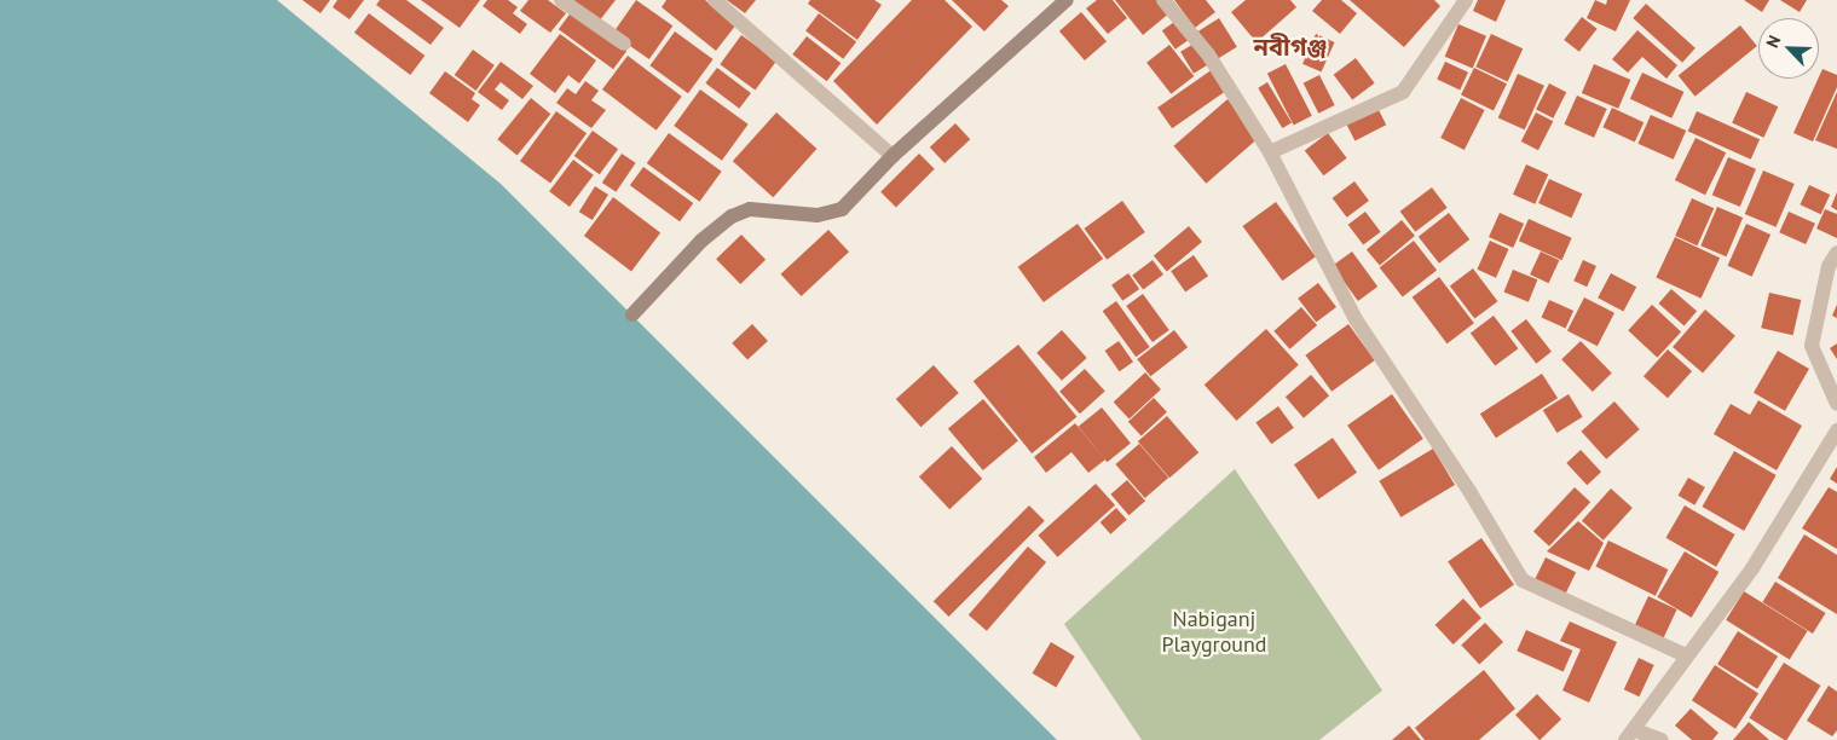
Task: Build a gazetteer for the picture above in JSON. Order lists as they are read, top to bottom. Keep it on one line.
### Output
{"districts":["নবীগঞ্জ"],"parks":["Nabiganj Playground"],"north":"top left"}
